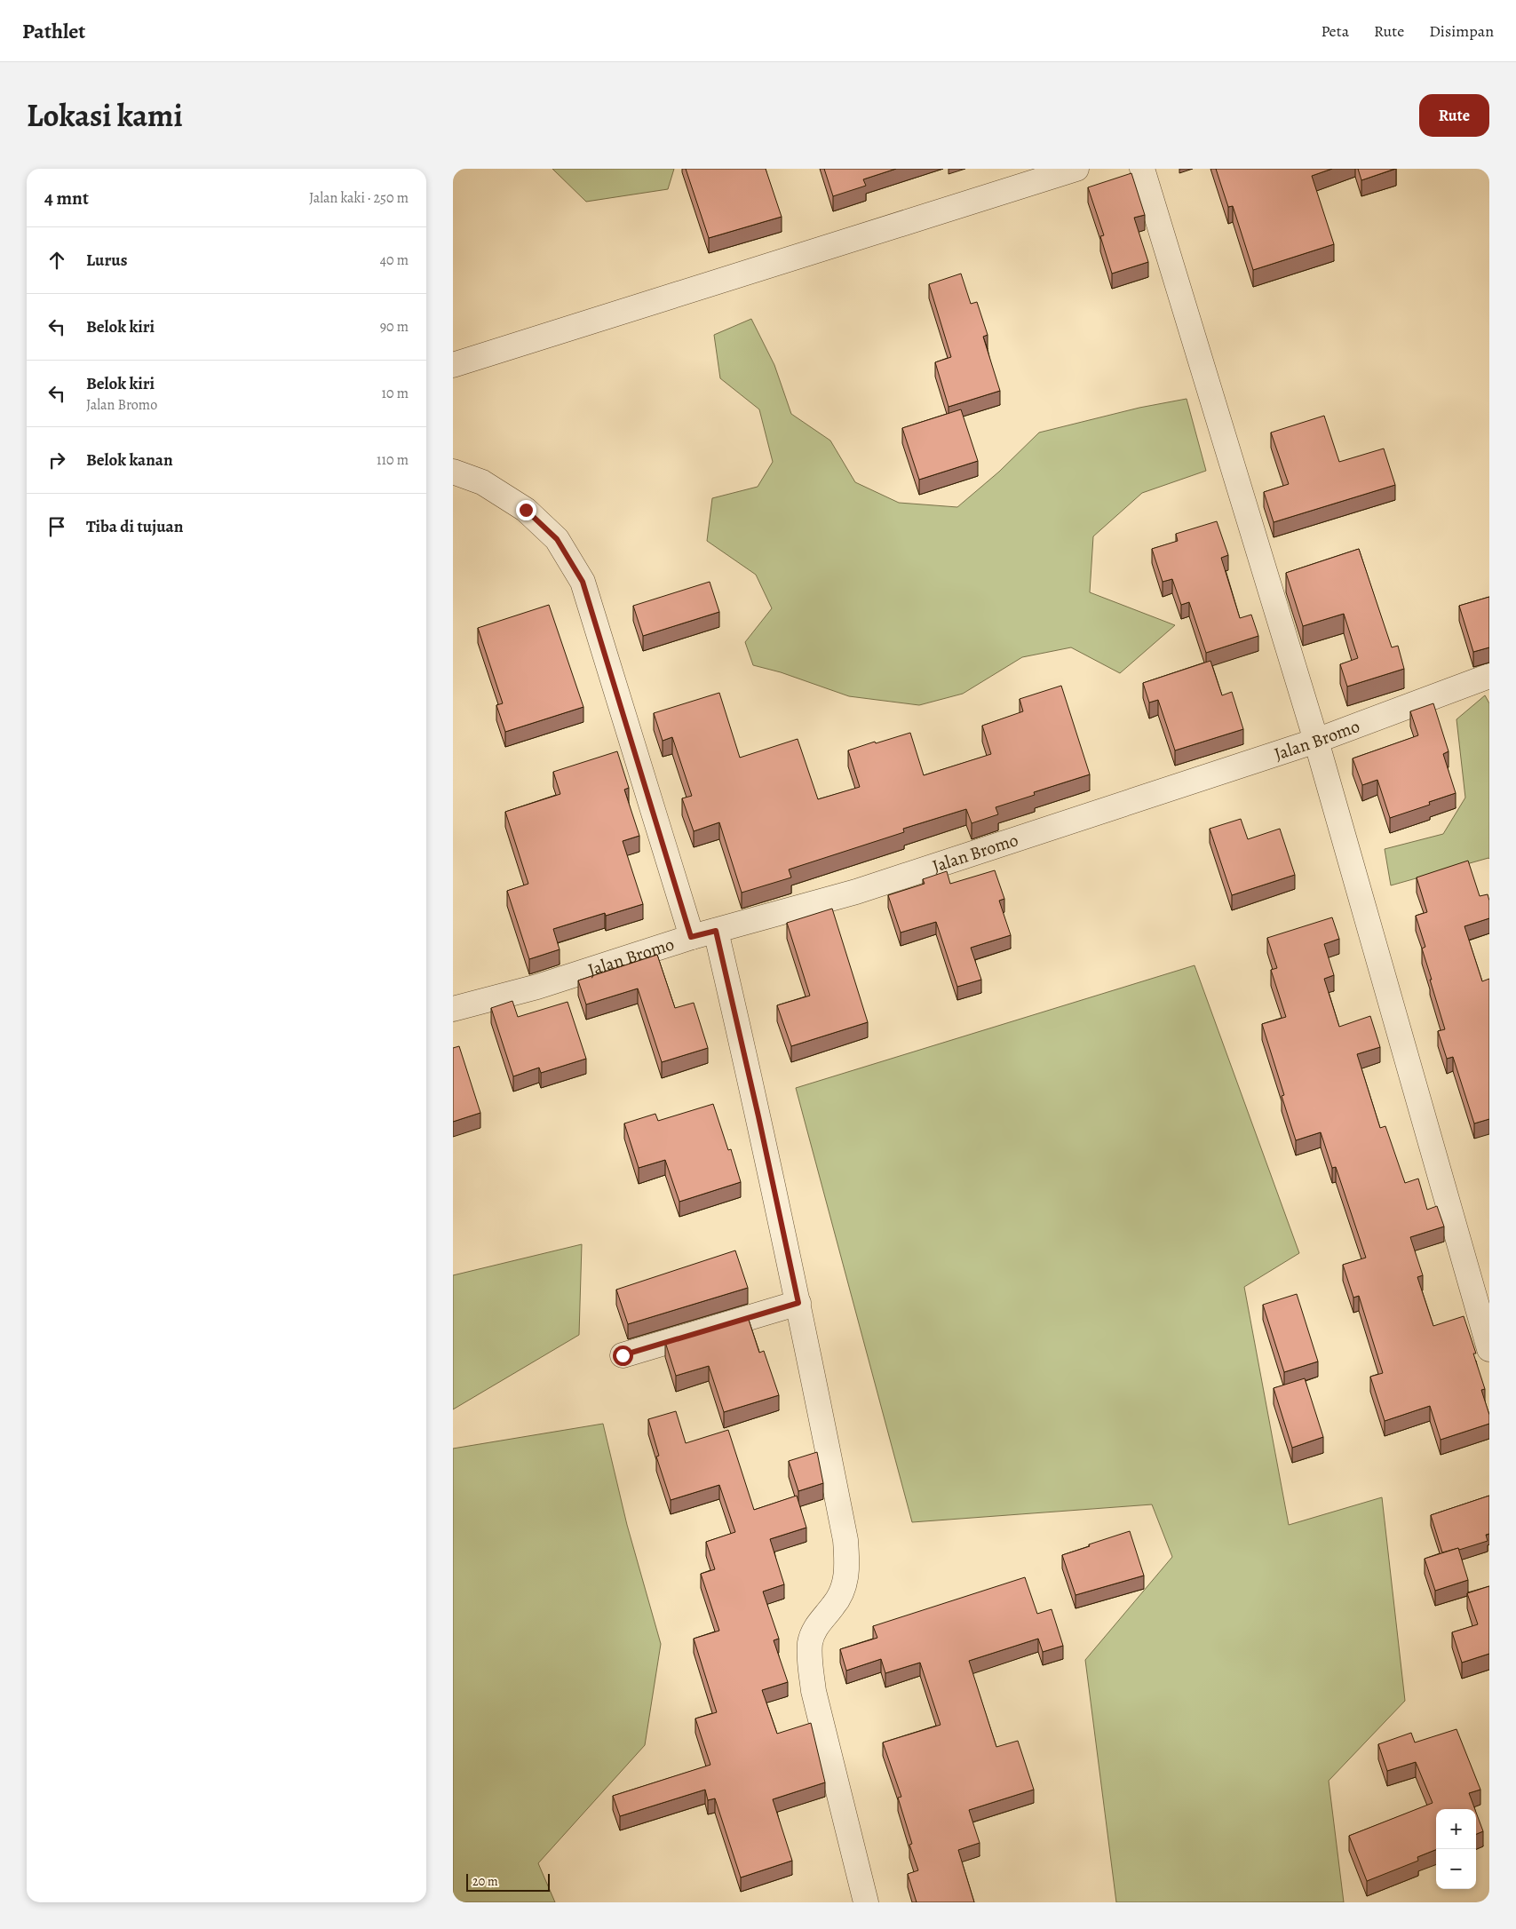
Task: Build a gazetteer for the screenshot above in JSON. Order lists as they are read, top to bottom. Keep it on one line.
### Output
{"streets":{"street":["Jalan Bromo"]},"scale_bar":"20 m","page":{"header":"Pathlet","nav":["Peta","Rute","Disimpan"],"title":"Lokasi kami","buttons":"Rute","heading":["4 mnt","Jalan kaki · 250 m"],"list":[["Lurus","40 m"],["Belok kiri","90 m"],["Belok kiri","Jalan Bromo","10 m"],["Belok kanan","110 m"],"Tiba di tujuan"],"map_buttons":["+","−"],"scale":"20 m"}}
